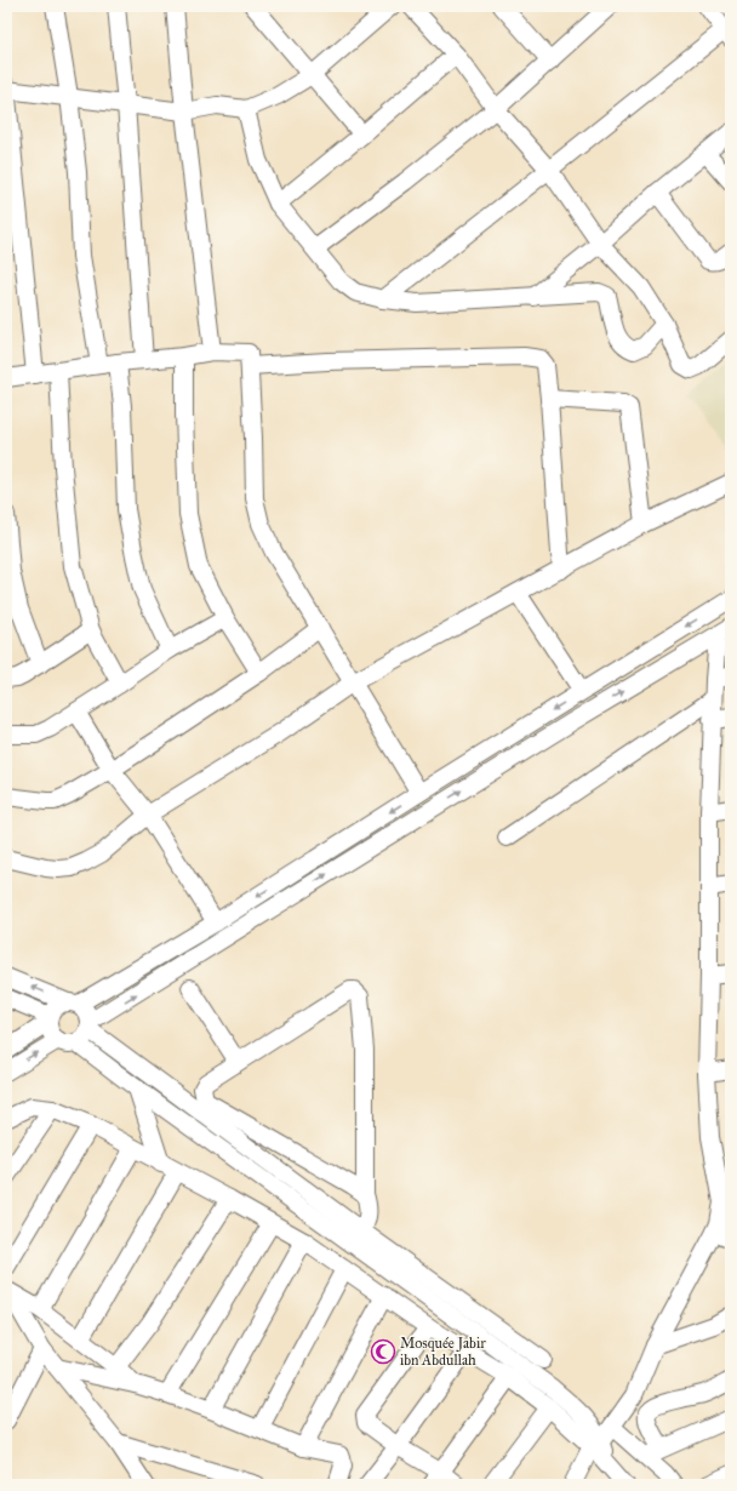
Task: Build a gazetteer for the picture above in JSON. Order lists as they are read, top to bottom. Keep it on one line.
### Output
{"places":{"mosque":["Mosquée Jabir ibn Abdullah"]}}
